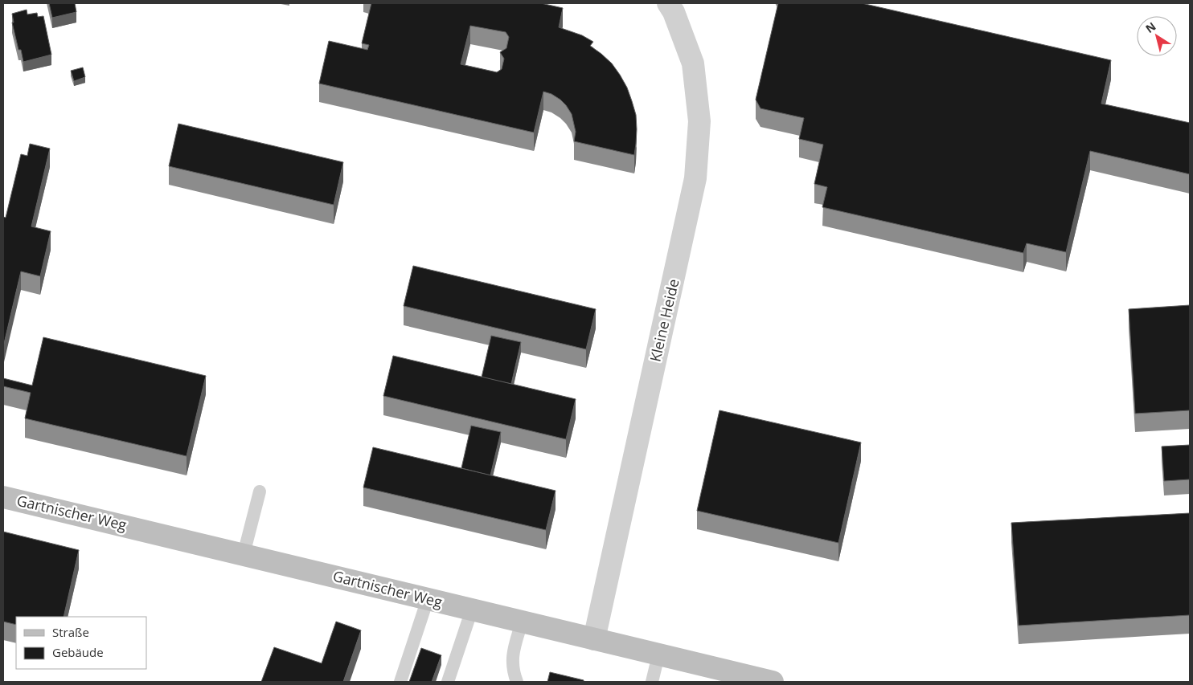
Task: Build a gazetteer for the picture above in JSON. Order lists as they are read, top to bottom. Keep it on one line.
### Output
{"streets":{"street":["Kleine Heide","Gartnischer Weg"]},"crossings":[["Kleine Heide","Gartnischer Weg"]],"legend":["Straße","Gebäude"],"north":"top left"}
